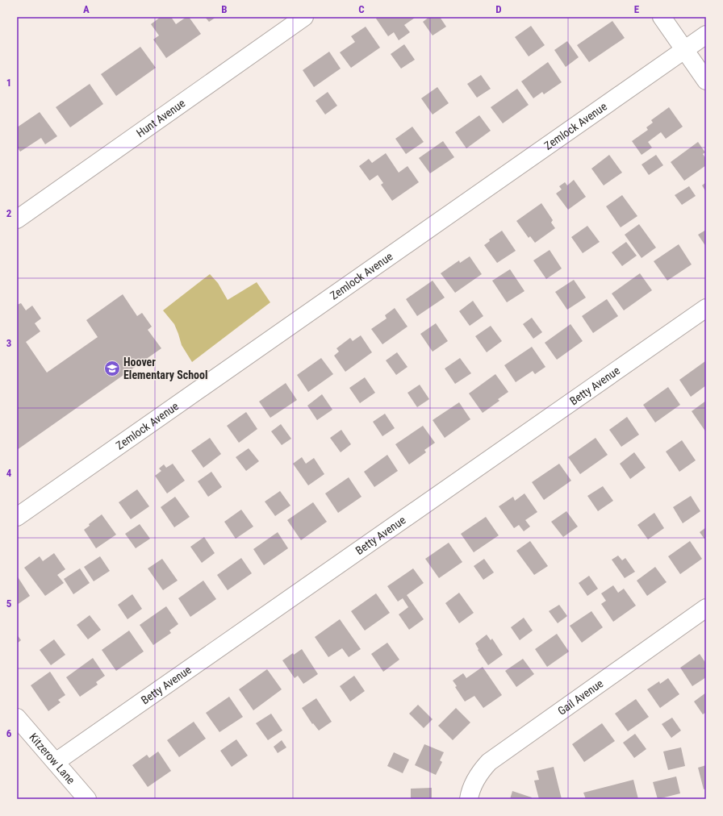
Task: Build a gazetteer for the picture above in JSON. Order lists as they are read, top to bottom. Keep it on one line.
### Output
{"streets":{"street":["Hunt Avenue","Zemlock Avenue","Betty Avenue","Gail Avenue","Kitzerow Lane"]},"crossings":[["Betty Avenue","Kitzerow Lane"]],"places":{"school or university":["Hoover Elementary School"]},"grid":{"columns":["A","B","C","D","E"],"rows":["1","2","3","4","5","6"]}}
